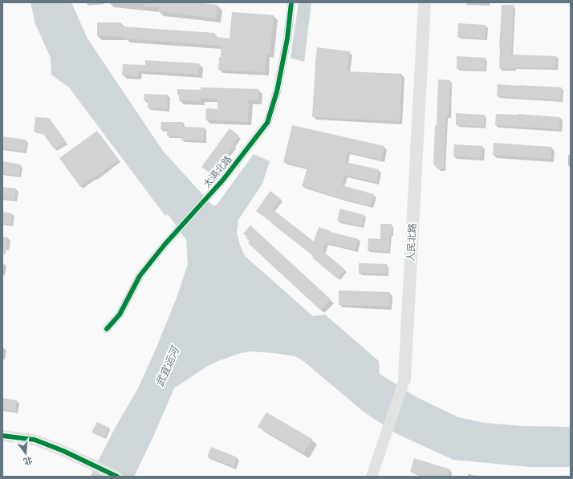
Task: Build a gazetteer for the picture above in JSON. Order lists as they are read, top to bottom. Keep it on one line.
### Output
{"streets":{"main road":["人民北路"],"street":["太滆北路"]},"water":["武宜运河"],"north":"bottom"}
